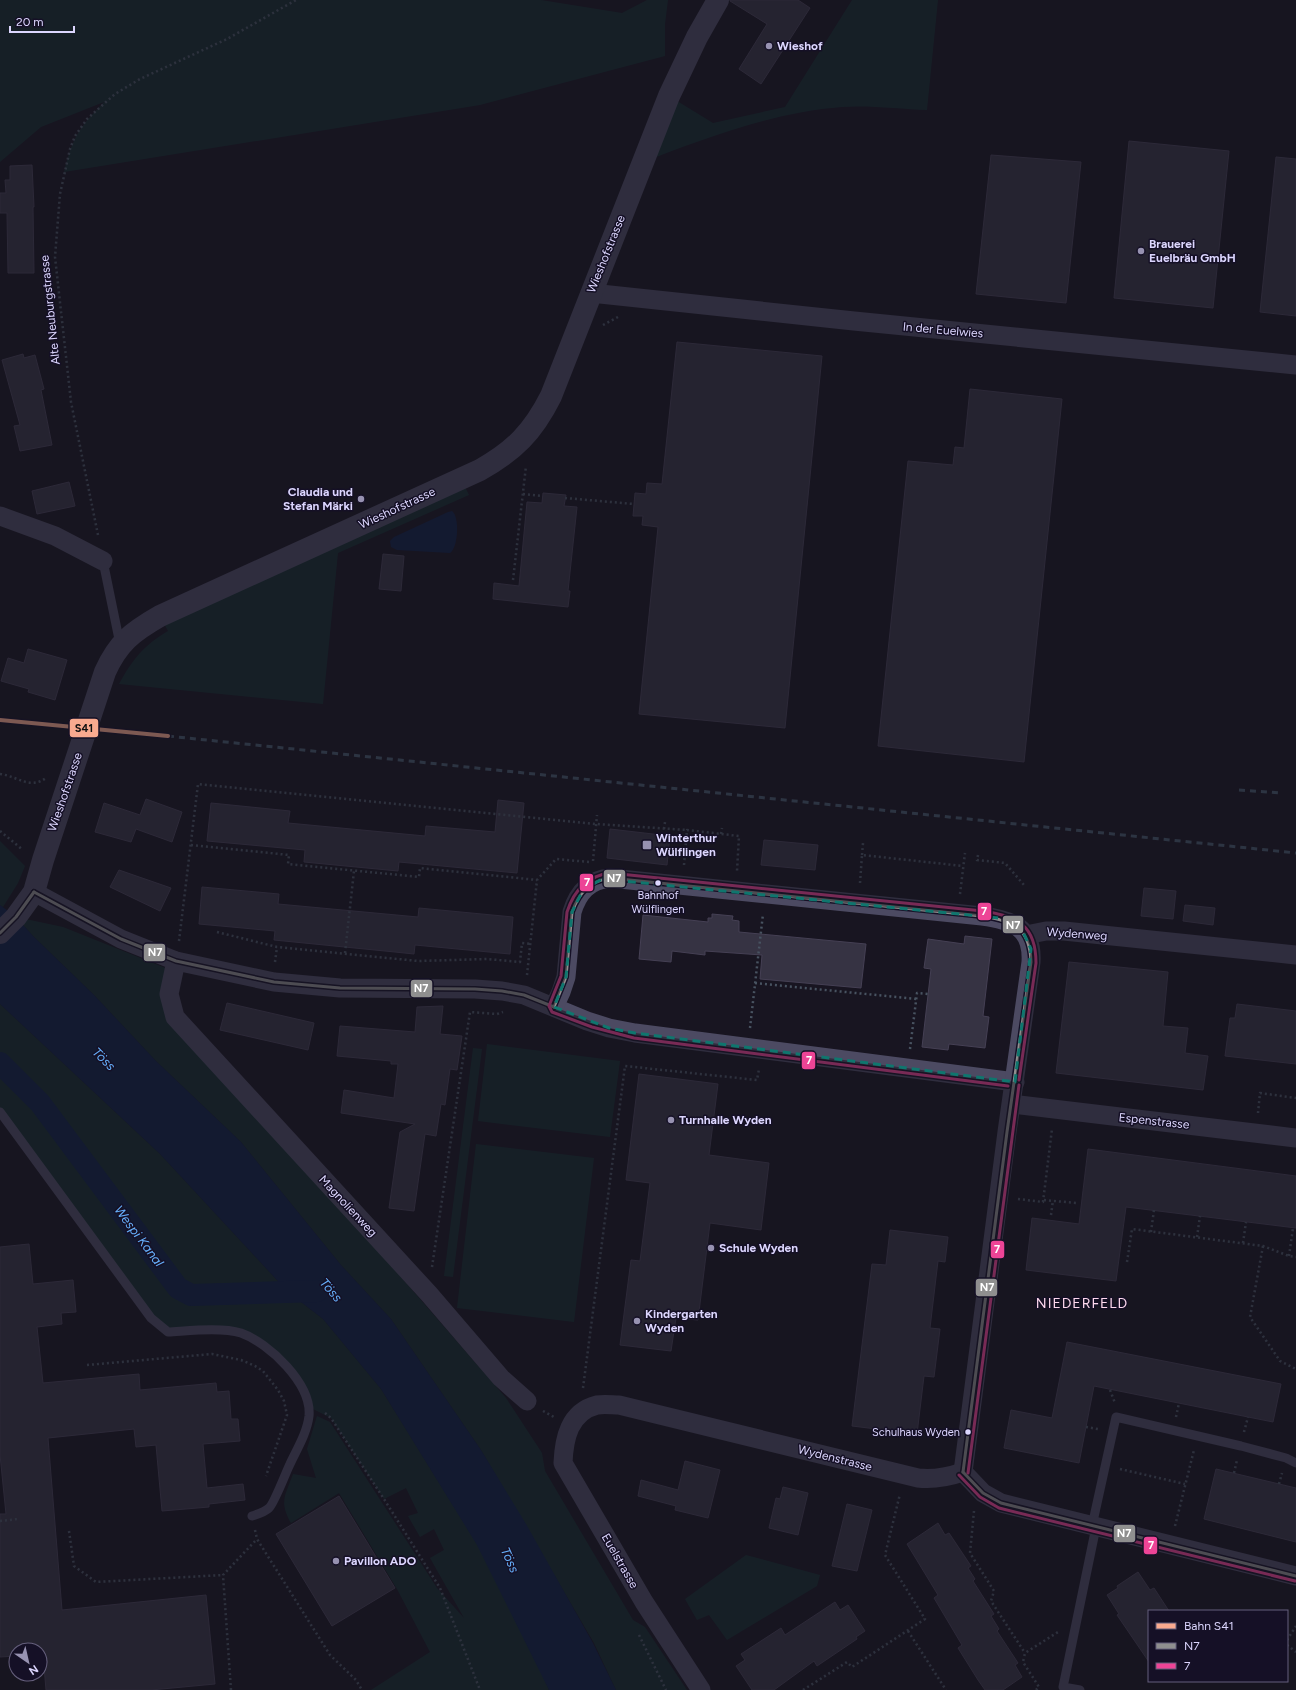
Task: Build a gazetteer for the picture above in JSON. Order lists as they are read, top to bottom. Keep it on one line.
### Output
{"streets":{"street":["Wieshofstrasse","In der Euelwies","Wydenweg","Espenstrasse","Magnolienweg","Wydenstrasse","Euelstrasse"],"path":["Alte Neuburgstrasse"]},"crossings":[["Wieshofstrasse","In der Euelwies"],["Wydenstrasse","Euelstrasse"]],"districts":["NIEDERFELD"],"water":["Töss","Wespi Kanal"],"places":{"other":["Wieshof","Brauerei Euelbräu GmbH","Claudia und Stefan Märki","Bahnhof Wülflingen","Turnhalle Wyden","Schule Wyden","Kindergarten Wyden","Schulhaus Wyden","Pavillon ADO"],"transit":["Winterthur Wülflingen"]},"lines":["rail line S41","transit line 7","transit line N7"],"legend":["Bahn S41","N7","7"],"scale_bar":"20 m","north":"bottom right"}
